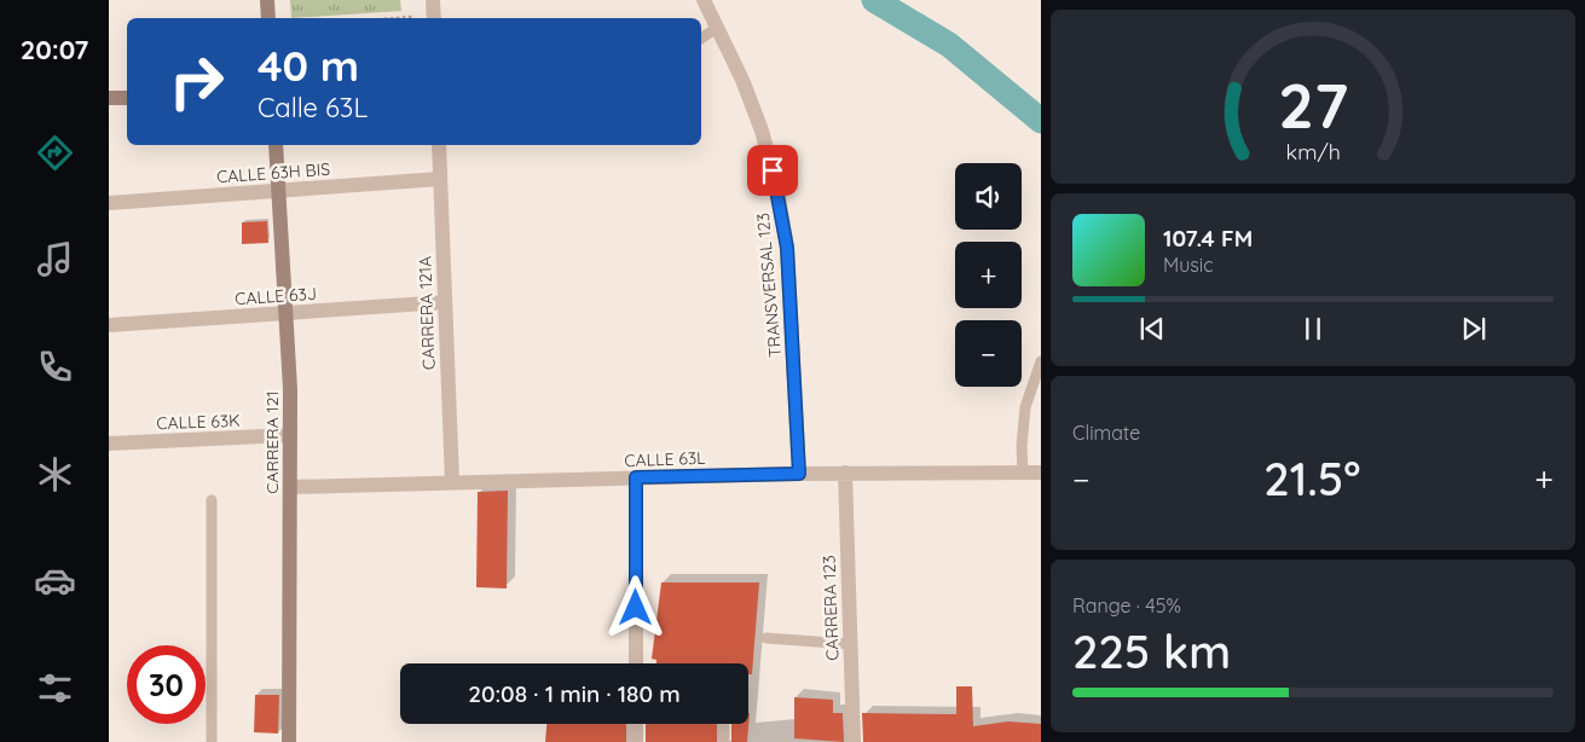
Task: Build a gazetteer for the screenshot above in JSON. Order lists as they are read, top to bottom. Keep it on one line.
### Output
{"streets":{"street":["CALLE 63H BIS","TRANSVERSAL 123","CALLE 63J","CARRERA 121A","CALLE 63K","CARRERA 121","CALLE 63L","CARRERA 123"]},"crossings":[["CALLE 63H BIS","CARRERA 121A"],["CALLE 63H BIS","CARRERA 121"],["TRANSVERSAL 123","CALLE 63L"],["CALLE 63J","CARRERA 121A"],["CALLE 63J","CARRERA 121"],["CARRERA 121A","CALLE 63L"],["CALLE 63K","CARRERA 121"],["CARRERA 121","CALLE 63L"],["CALLE 63L","CARRERA 123"]],"page":{"tabs":"20:07","turn":["40 m","Calle 63L"],"map_buttons":["+","−"],"song":["107.4 FM","Music"],"tile":["Climate",["Range · 45%","225 km"]],"heat":["−","21.5°","+"],"limit":"30","trip":"20:08 · 1 min · 180 m","gauge":["27","km/h"]}}
